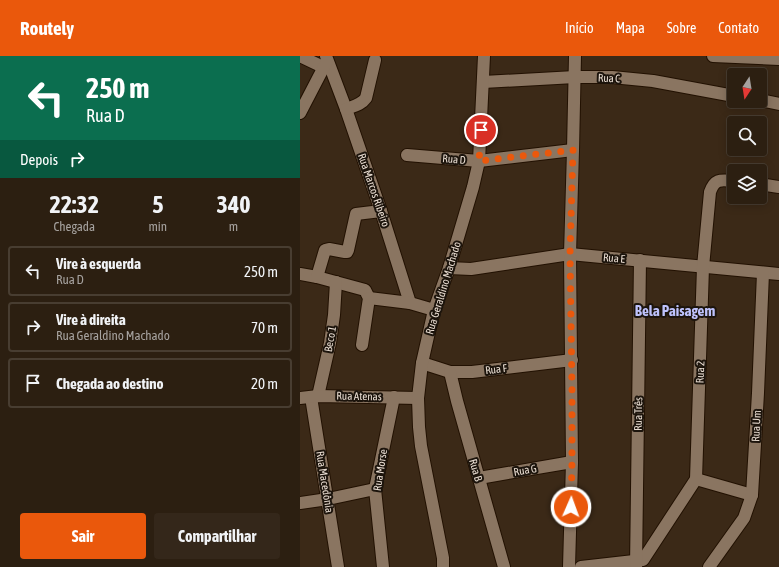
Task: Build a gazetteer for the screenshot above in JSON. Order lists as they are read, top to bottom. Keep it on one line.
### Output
{"streets":{"street":["Rua C","Rua D","Rua Marcos Ribeiro","Rua E","Rua Geraldino Machado","Beco 1","Rua F","Rua 2","Rua Atenas","Rua Três","Rua Um","Rua Morse","Rua B","Rua G","Rua Macedônia"]},"crossings":[["Rua C","Rua Geraldino Machado"],["Rua D","Rua Geraldino Machado"],["Rua E","Rua Geraldino Machado"],["Rua E","Rua 2"],["Rua E","Rua Três"],["Rua E","Rua Um"],["Rua Geraldino Machado","Rua F"],["Rua Geraldino Machado","Rua Atenas"],["Beco 1","Rua Atenas"],["Beco 1","Rua Macedônia"],["Rua F","Rua B"],["Rua Atenas","Rua Morse"],["Rua Atenas","Rua Macedônia"],["Rua B","Rua G"]],"districts":["Bela Paisagem"],"north":"bottom","page":{"header":"Routely","nav":["Início","Mapa","Sobre","Contato"],"turn":["250 m","Rua D"],"then":"Depois","eta":["22:32","Chegada","5","min","340","m"],"list":[{"name":"Vire à esquerda","note":"Rua D","value":"250 m"},{"name":"Vire à direita","note":"Rua Geraldino Machado","value":"70 m"},{"name":"Chegada ao destino","value":"20 m"}],"buttons":["Sair","Compartilhar"]}}
